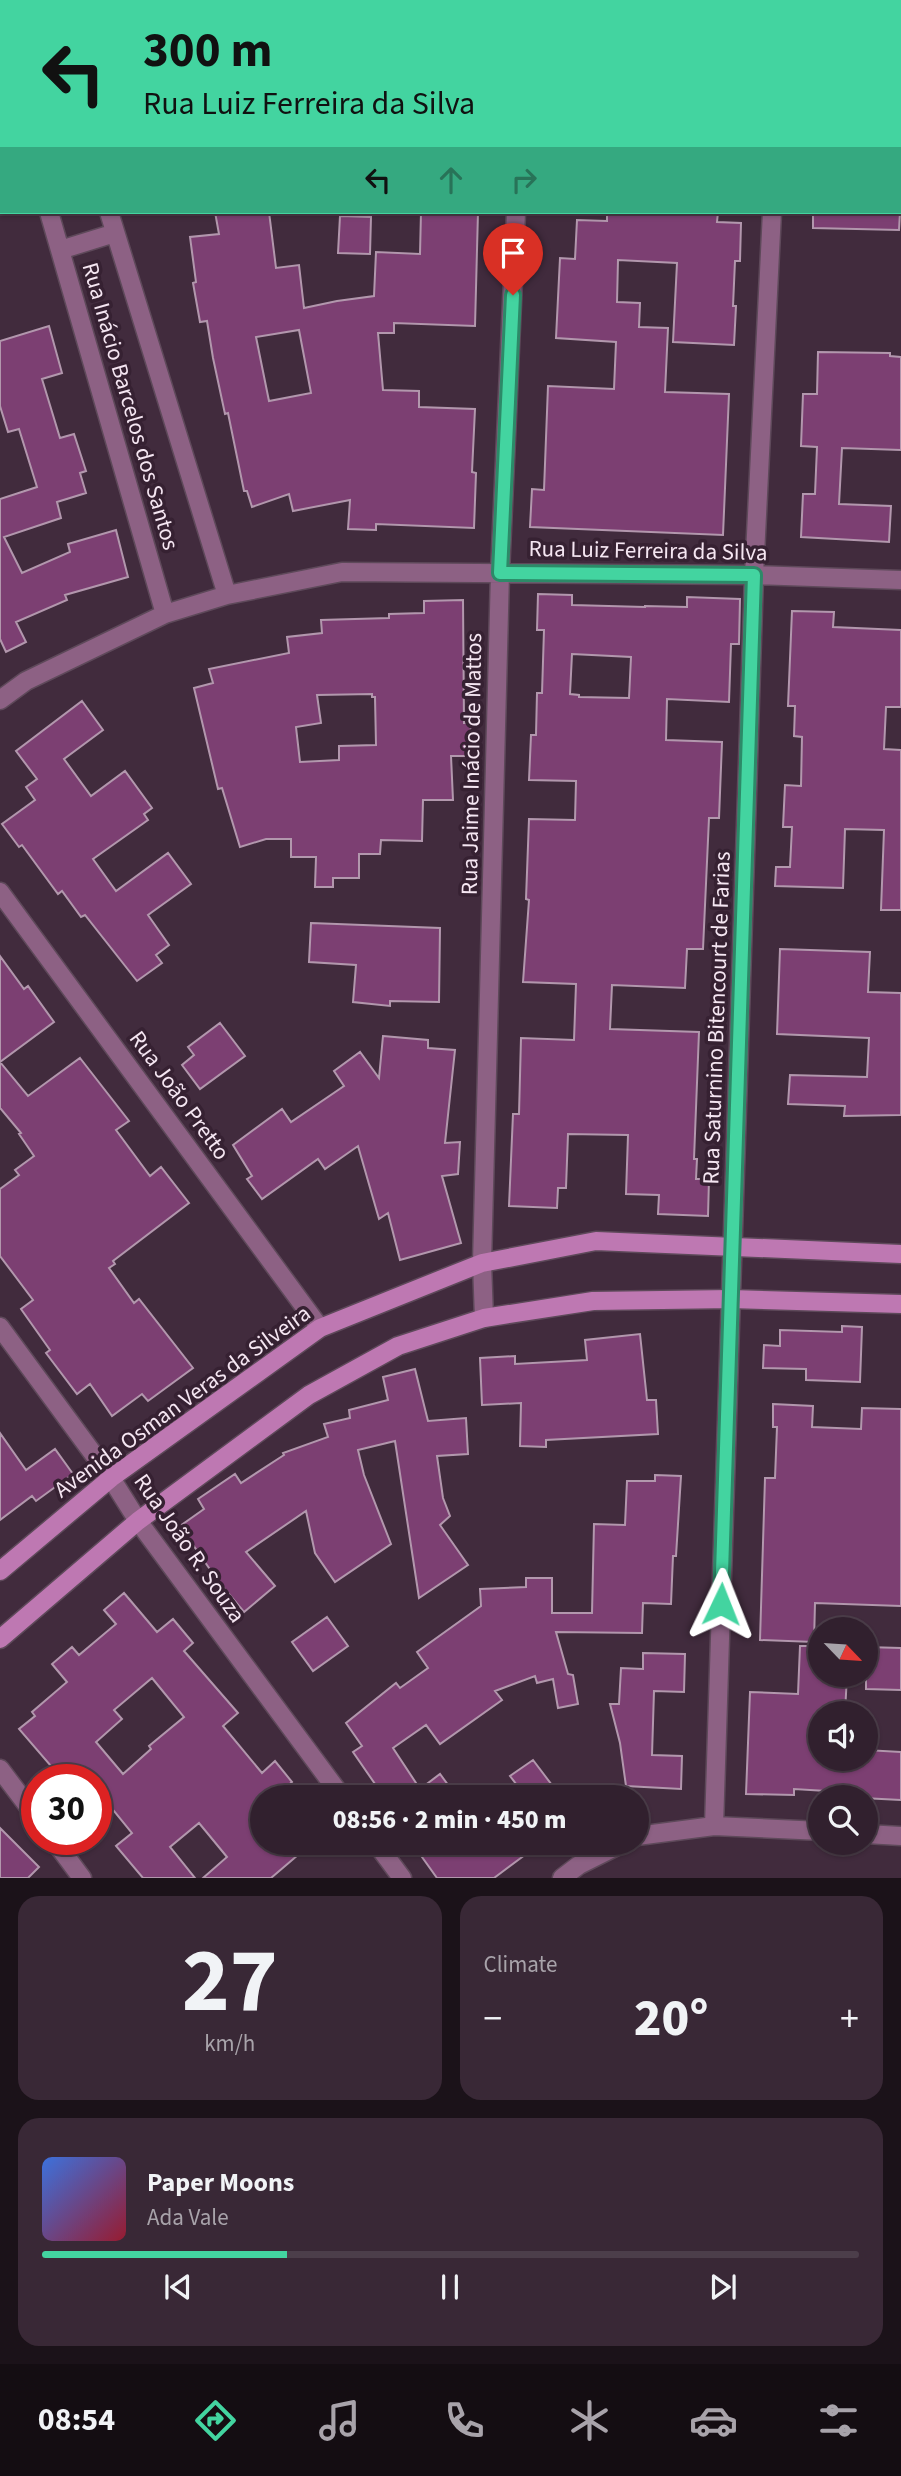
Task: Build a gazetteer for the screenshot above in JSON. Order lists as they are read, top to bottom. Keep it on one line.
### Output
{"streets":{"main road":["Avenida Osman Veras da Silveira"],"street":["Rua Inácio Barcelos dos Santos","Rua Luiz Ferreira da Silva","Rua Jaime Inácio de Mattos","Rua Saturnino Bitencourt de Farias","Rua João Pretto","Rua João R. Souza"]},"crossings":[["Rua Inácio Barcelos dos Santos","Rua Luiz Ferreira da Silva"],["Rua Luiz Ferreira da Silva","Rua Jaime Inácio de Mattos"],["Rua Luiz Ferreira da Silva","Rua Saturnino Bitencourt de Farias"],["Rua Jaime Inácio de Mattos","Avenida Osman Veras da Silveira"],["Rua Saturnino Bitencourt de Farias","Avenida Osman Veras da Silveira"],["Rua João Pretto","Avenida Osman Veras da Silveira"],["Avenida Osman Veras da Silveira","Rua João R. Souza"]],"north":"bottom right","page":{"turn":["300 m","Rua Luiz Ferreira da Silva"],"limit":"30","trip":"08:56 · 2 min · 450 m","tile":[["27","km/h"],"Climate"],"heat":["−","20°","+"],"song":["Paper Moons","Ada Vale"],"tabs":"08:54"}}
